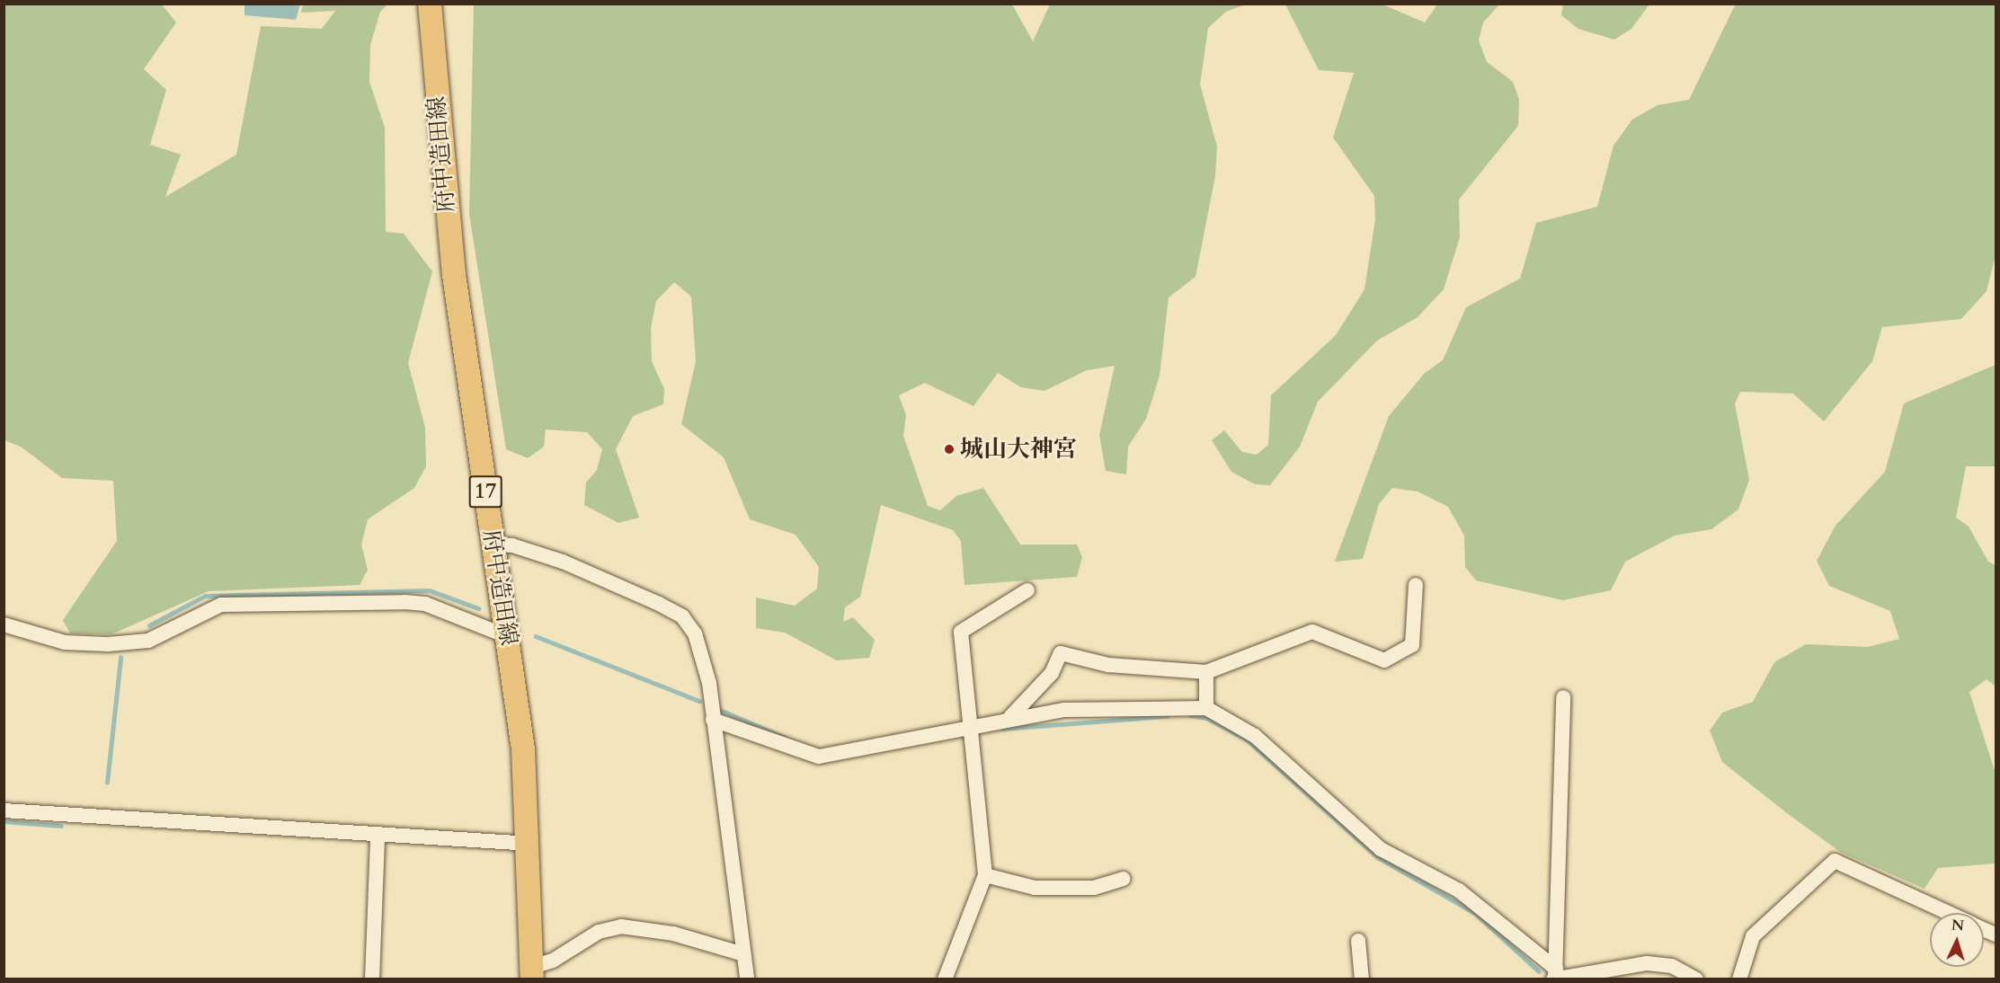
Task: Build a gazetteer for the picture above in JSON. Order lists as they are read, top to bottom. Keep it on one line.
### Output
{"streets":{"main road":["府中造田線","17"]},"places":["城山大神宮"],"north":"top"}
